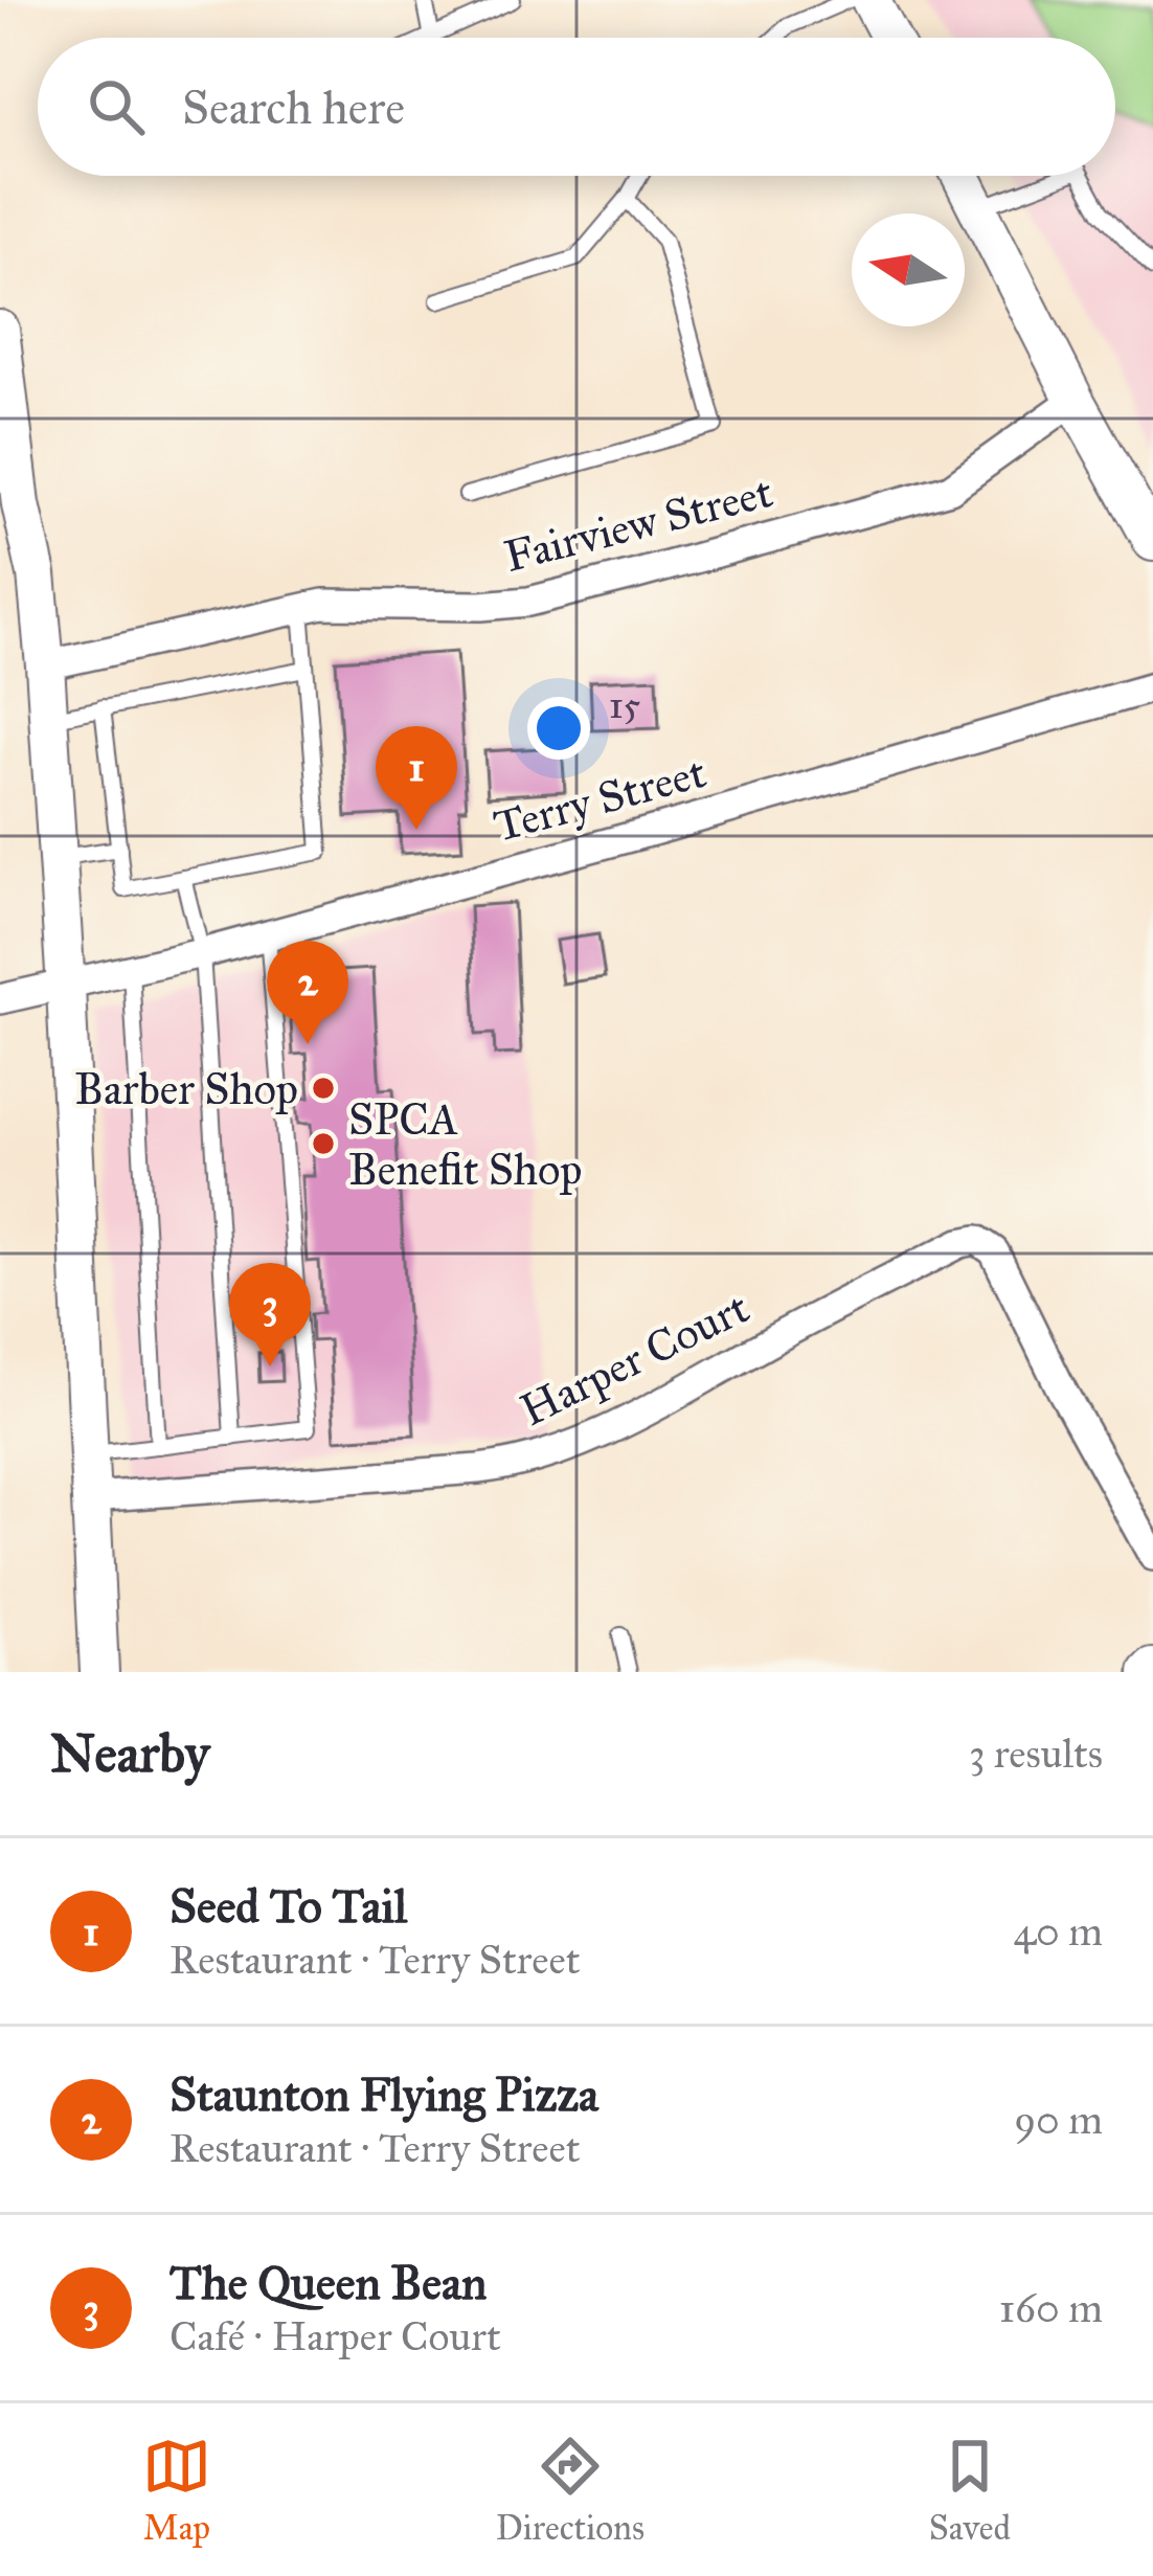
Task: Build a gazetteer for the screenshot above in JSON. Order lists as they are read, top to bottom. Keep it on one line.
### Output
{"streets":{"street":["Fairview Street","Terry Street","Harper Court"]},"places":["Barber Shop","SPCA Benefit Shop"],"house_numbers":["15"],"north":"left","page":{"search":"Search here","pins":["1","2","3"],"heading":["Nearby","3 results"],"list":[{"mark":"1","name":"Seed To Tail","note":"Restaurant · Terry Street","value":"40 m"},{"mark":"2","name":"Staunton Flying Pizza","note":"Restaurant · Terry Street","value":"90 m"},{"mark":"3","name":"The Queen Bean","note":"Café · Harper Court","value":"160 m"}],"nav":["Map","Directions","Saved"]}}
